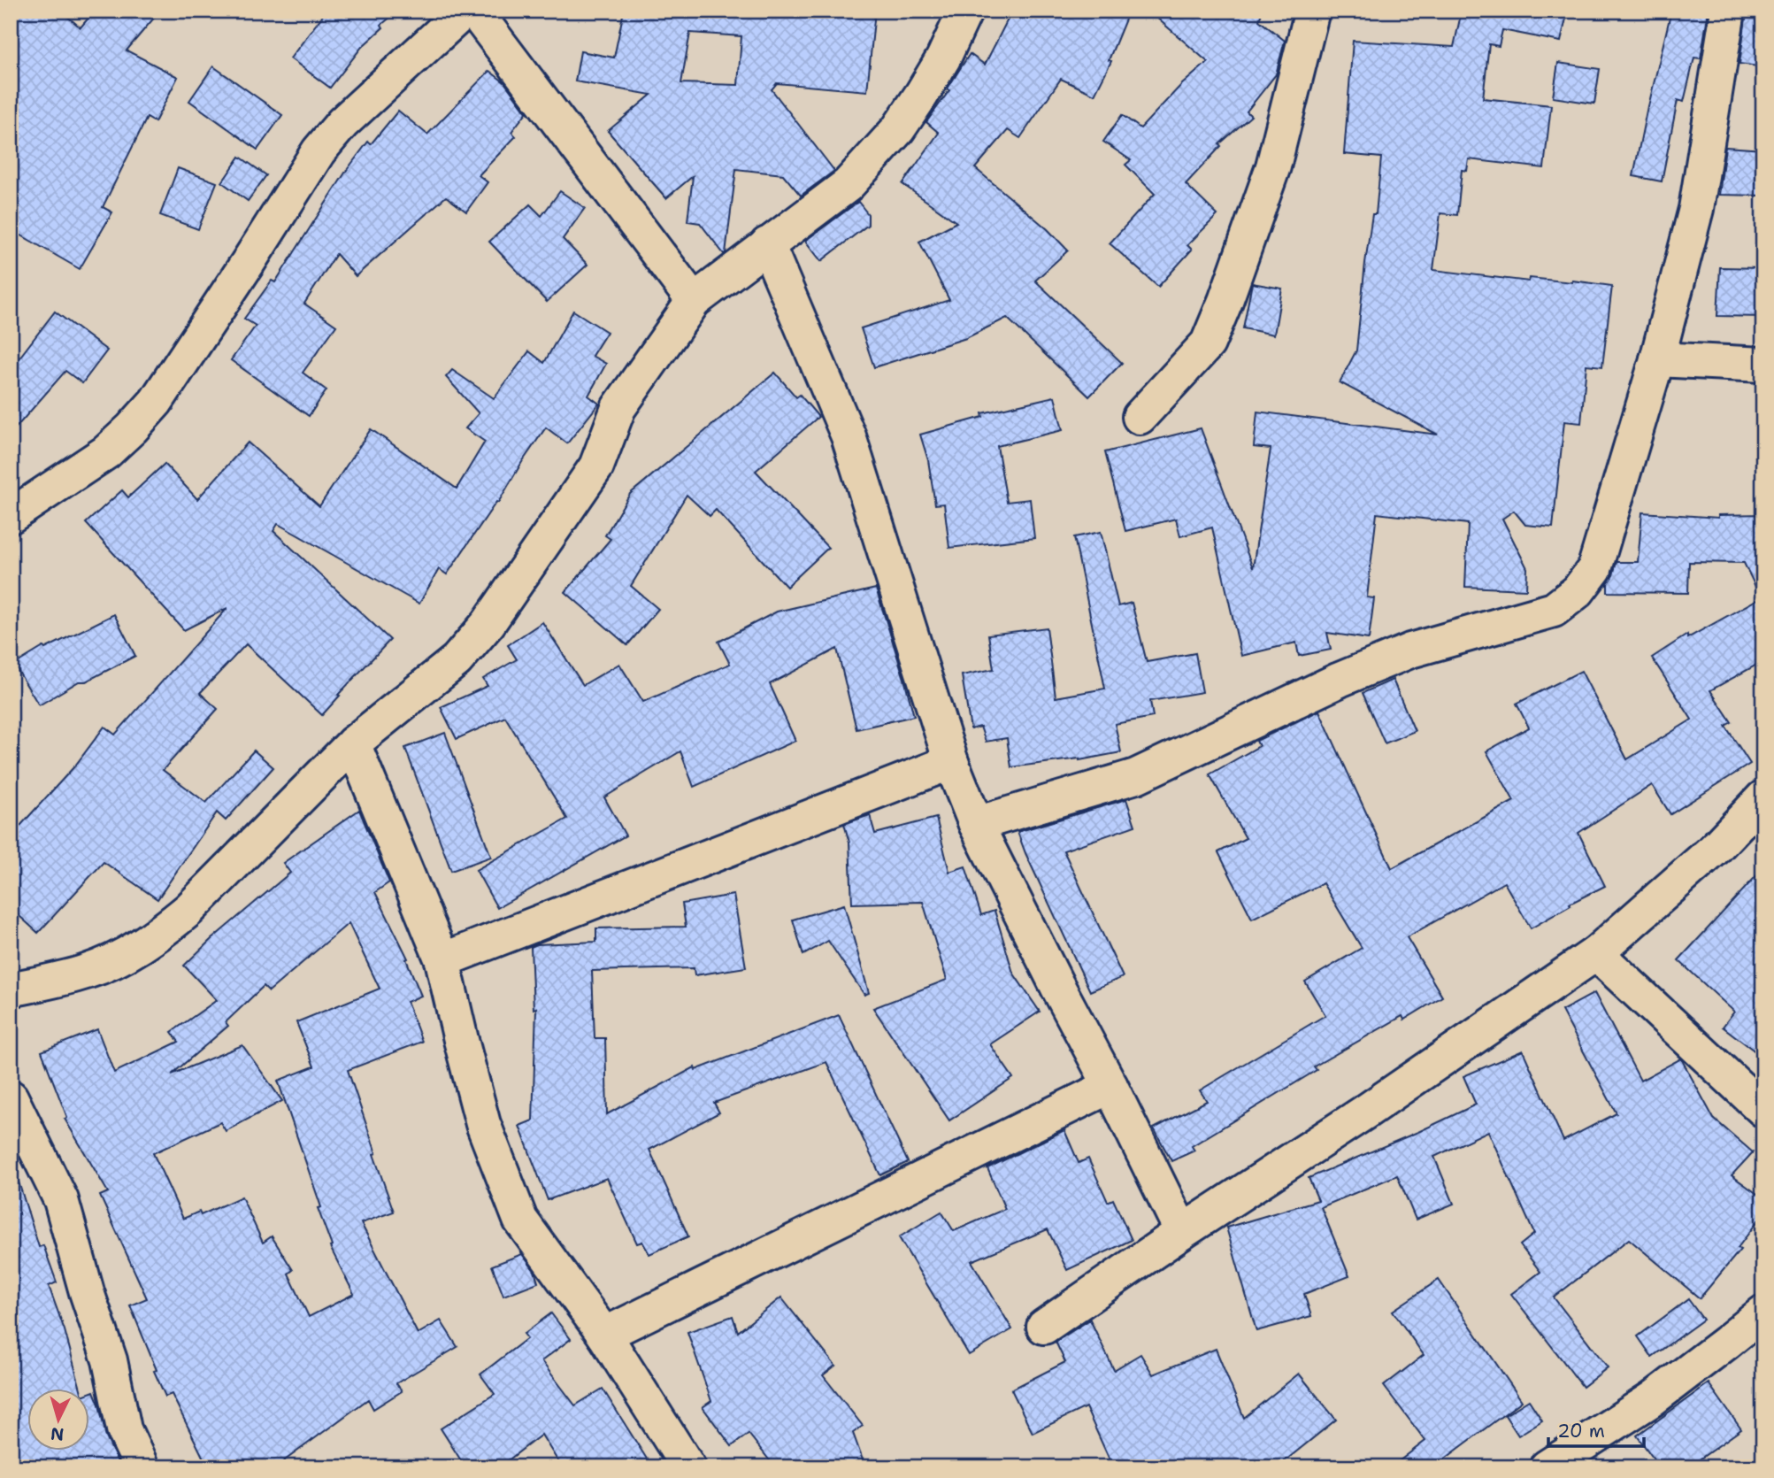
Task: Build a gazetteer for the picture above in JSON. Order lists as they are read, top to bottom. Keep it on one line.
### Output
{"scale_bar":"20 m","north":"bottom"}
